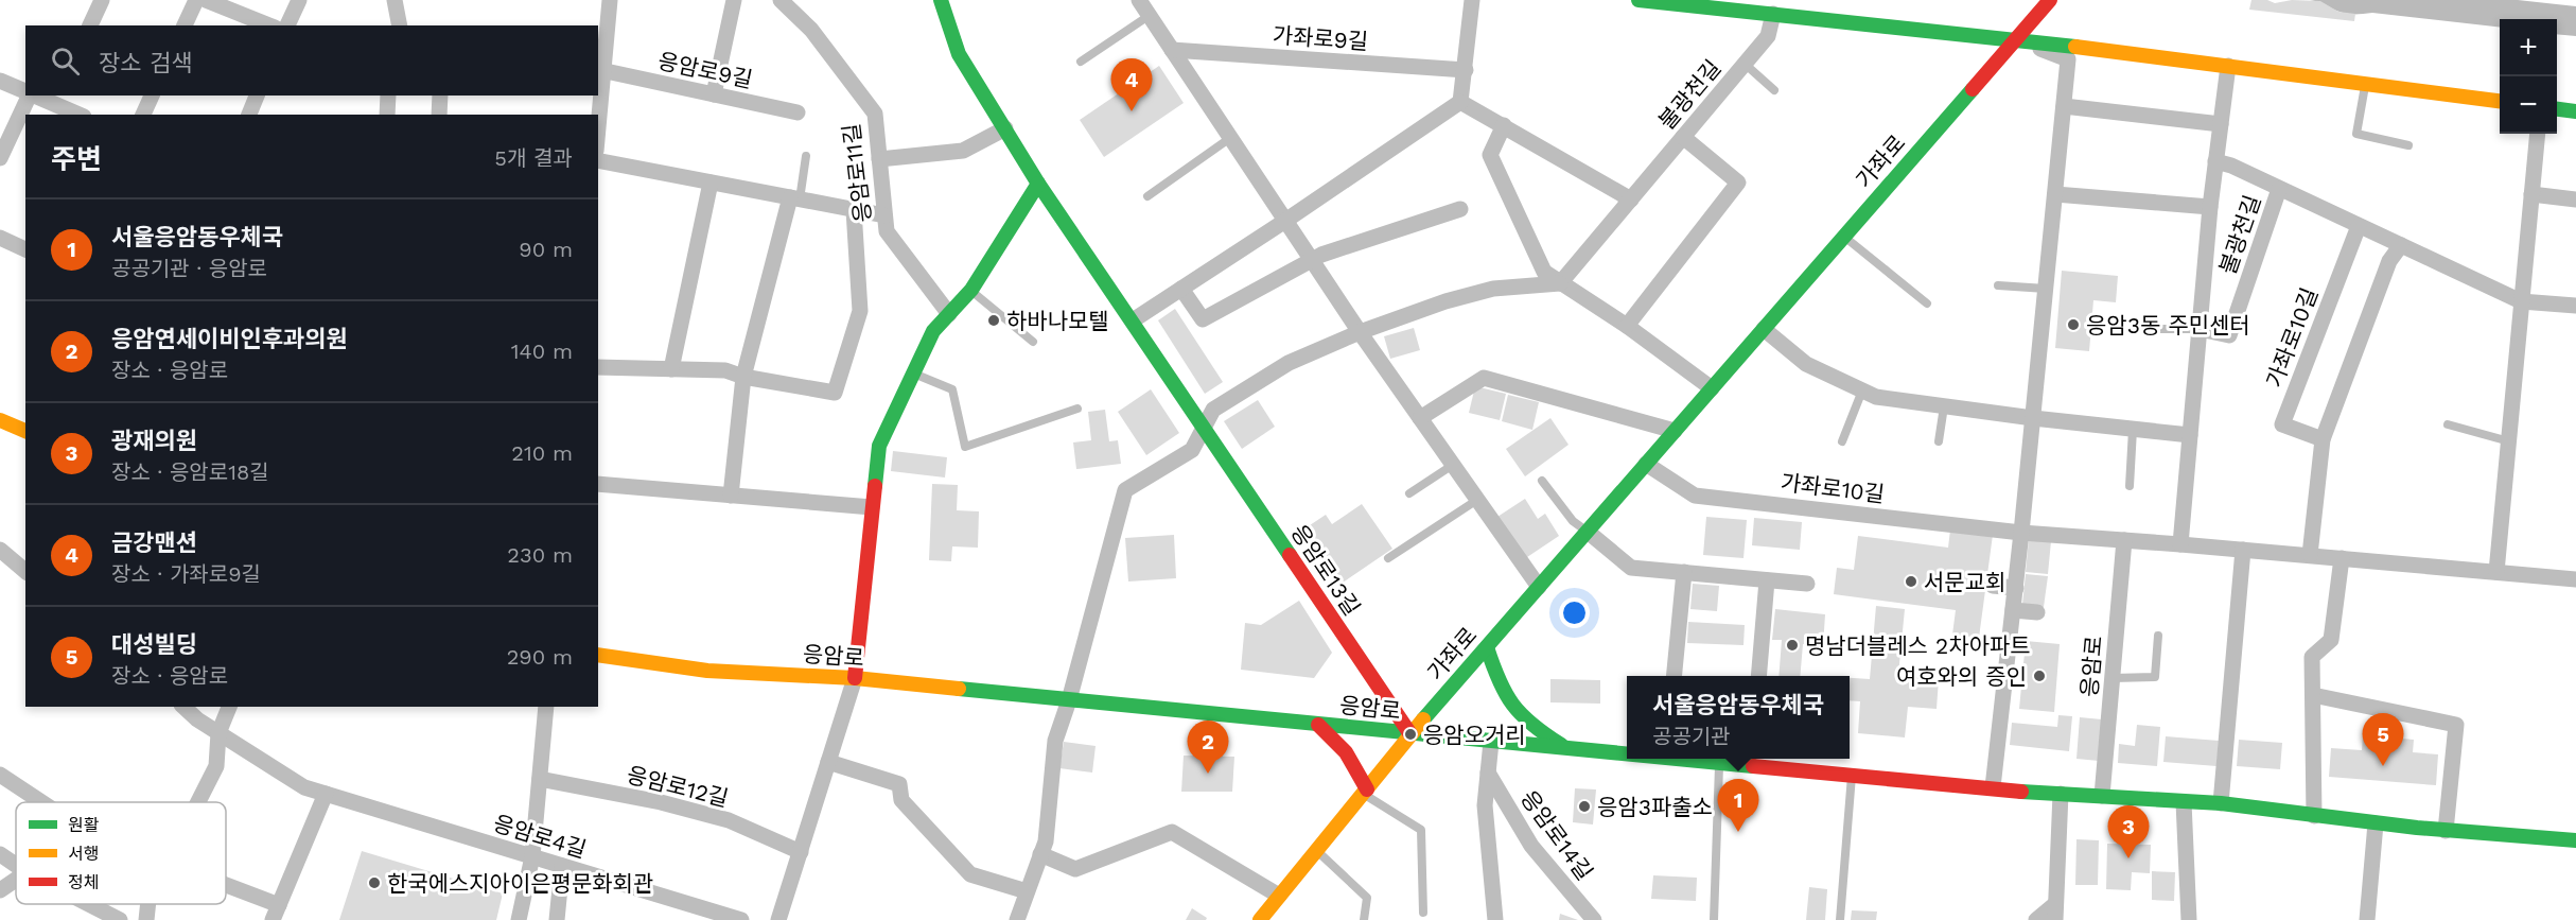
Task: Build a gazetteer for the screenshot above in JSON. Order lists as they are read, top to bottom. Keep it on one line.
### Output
{"streets":{"main road":["가좌로","응암로13길","응암로"],"street":["가좌로9길","응암로9길","불광천길","응암로11길","가좌로10길","응암로12길","응암로14길","응암로4길"]},"crossings":[["불광천길","가좌로10길"],["가좌로","가좌로10길"],["가좌로","응암로13길"],["가좌로","응암로"],["가좌로10길","응암로"],["응암로13길","응암로"],["응암로","응암로14길"]],"places":["하바나모텔","응암3동 주민센터","서문교회","명남더블레스 2차아파트","여호와의 증인","응암오거리","응암3파출소","한국에스지아이은평문화회관"],"legend":["원활","서행","정체"],"page":{"map_buttons":["+","−"],"search":"장소 검색","pins":["4","5","2","1","3"],"heading":["주변","5개 결과"],"list":[{"mark":"1","name":"서울응암동우체국","note":"공공기관 · 응암로","value":"90 m"},{"mark":"2","name":"응암연세이비인후과의원","note":"장소 · 응암로","value":"140 m"},{"mark":"3","name":"광재의원","note":"장소 · 응암로18길","value":"210 m"},{"mark":"4","name":"금강맨션","note":"장소 · 가좌로9길","value":"230 m"},{"mark":"5","name":"대성빌딩","note":"장소 · 응암로","value":"290 m"}],"popup":["서울응암동우체국","공공기관"]}}
